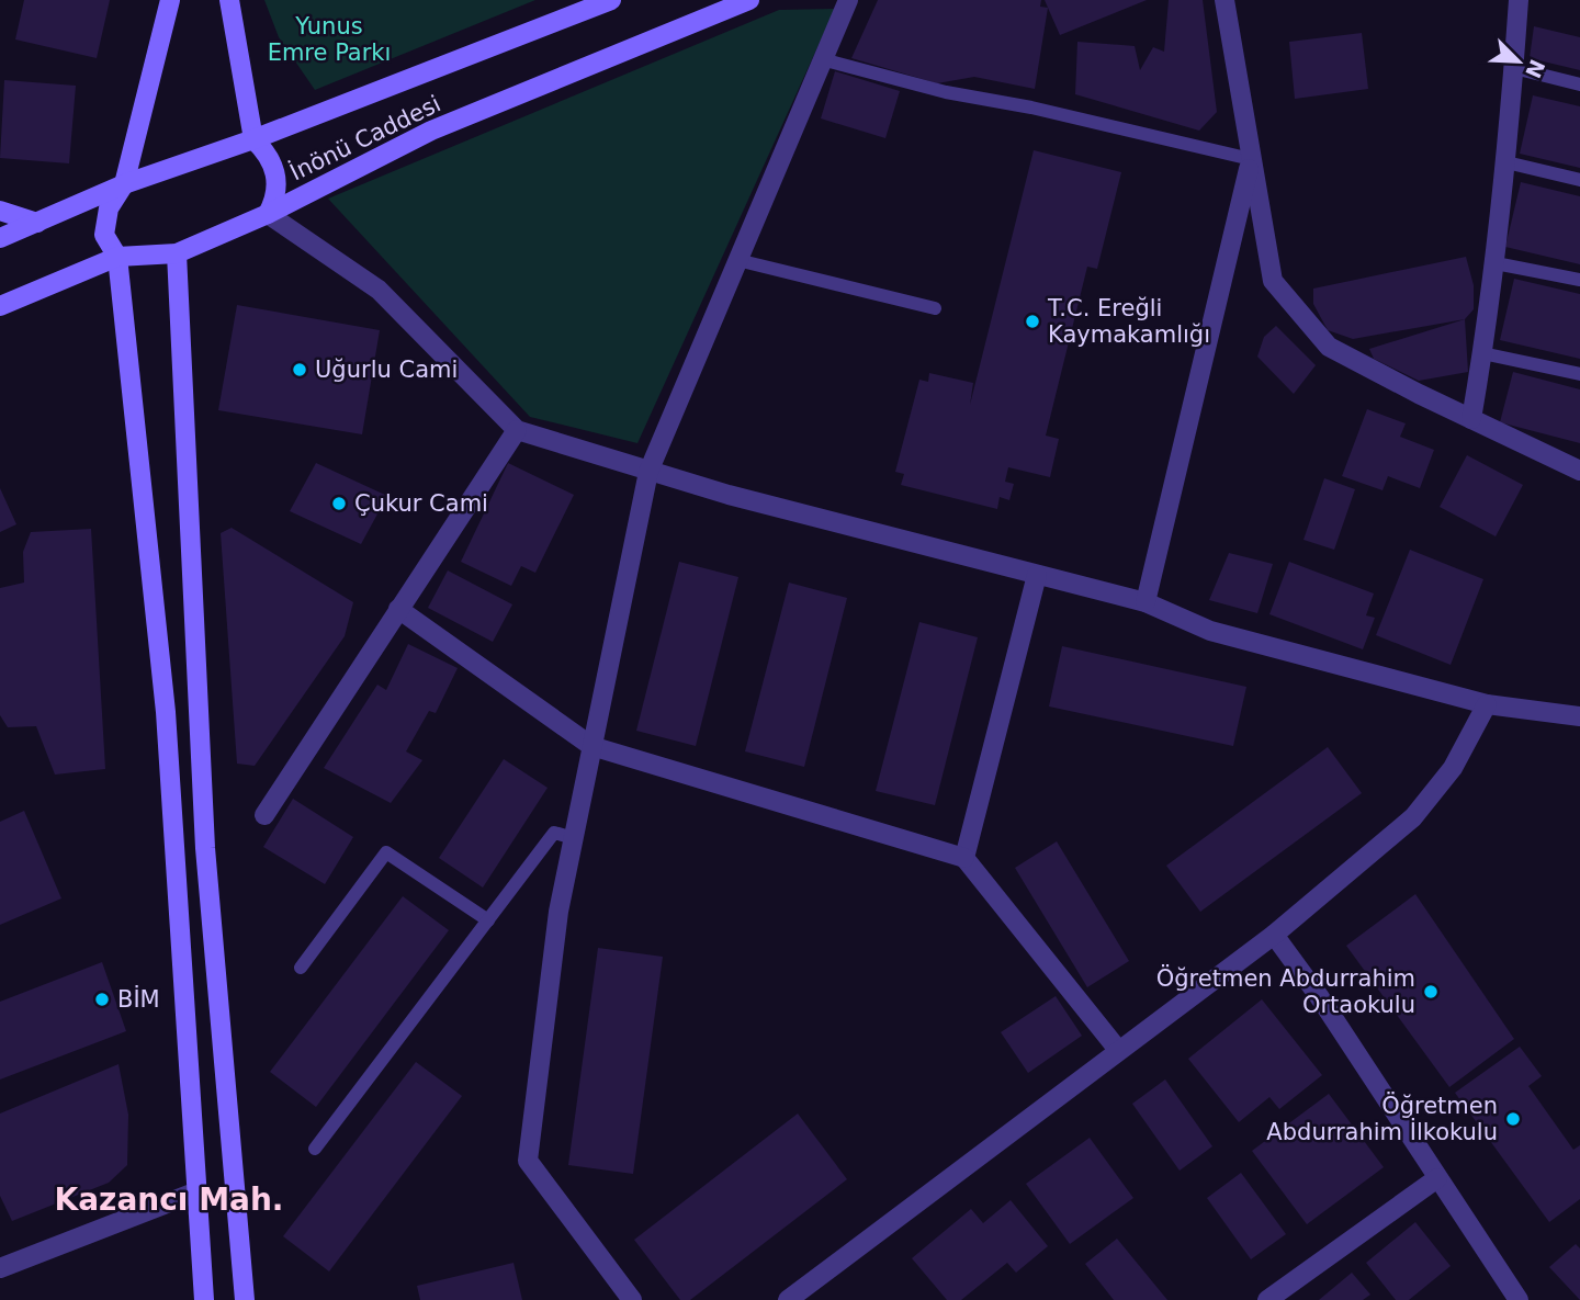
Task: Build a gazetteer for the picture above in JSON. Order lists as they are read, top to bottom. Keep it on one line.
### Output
{"streets":{"main road":["İnönü Caddesi"]},"districts":["Kazancı Mah."],"parks":["Yunus Emre Parkı"],"places":["T.C. Ereğli Kaymakamlığı","Uğurlu Cami","Çukur Cami","Öğretmen Abdurrahim Ortaokulu","BİM","Öğretmen Abdurrahim İlkokulu"],"north":"bottom right"}
